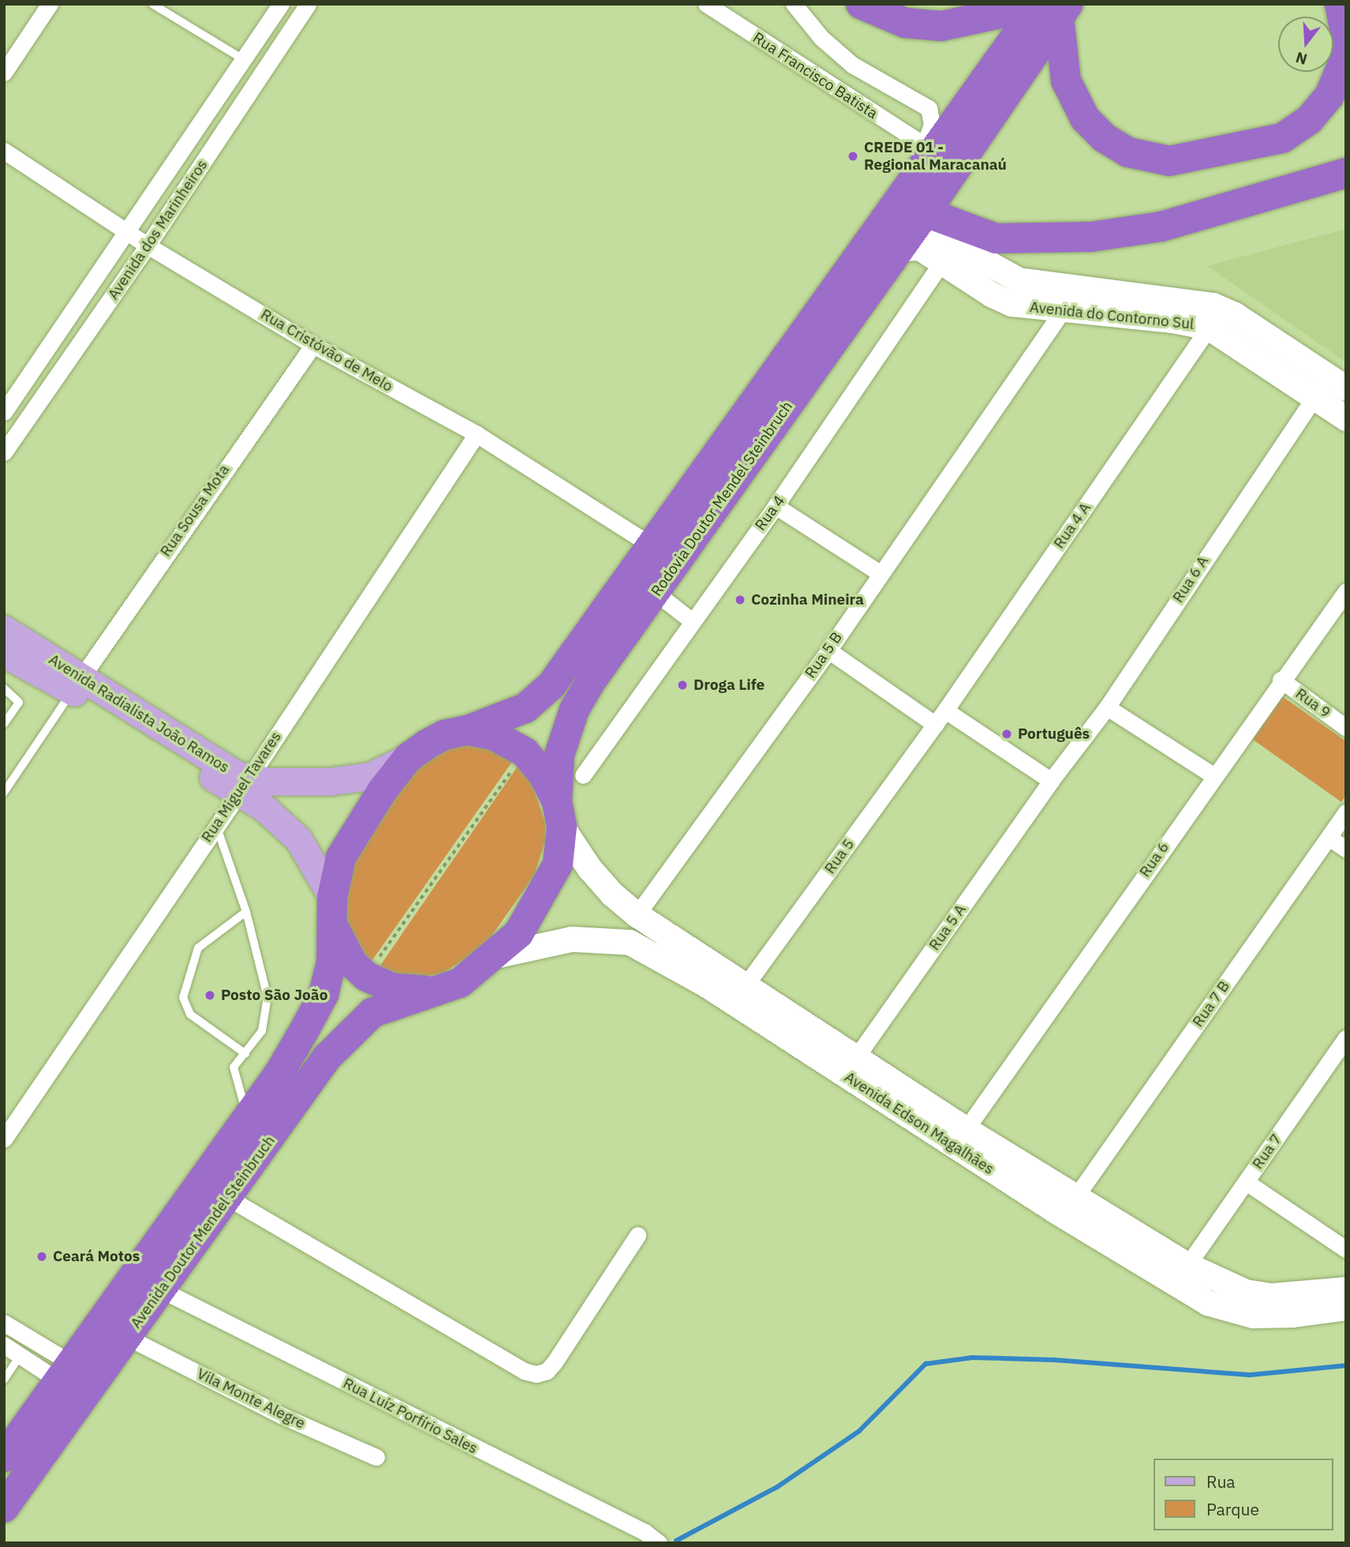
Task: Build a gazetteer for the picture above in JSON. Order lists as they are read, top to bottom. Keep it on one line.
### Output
{"streets":{"highway":["Rodovia Doutor Mendel Steinbruch","Avenida Doutor Mendel Steinbruch"],"main road":["Avenida Radialista João Ramos"],"street":["Rua Francisco Batista","Avenida dos Marinheiros","Avenida do Contorno Sul","Rua Cristóvão de Melo","Rua Sousa Mota","Rua 4","Rua 4 A","Rua 6 A","Rua 5 B","Rua 9","Rua Miguel Tavares","Rua 5","Rua 6","Rua 5 A","Rua 7 B","Avenida Edson Magalhães","Rua 7","Vila Monte Alegre","Rua Luíz Porfírio Sales"]},"crossings":[["Avenida dos Marinheiros","Rua Cristóvão de Melo"],["Avenida do Contorno Sul","Rodovia Doutor Mendel Steinbruch"],["Avenida do Contorno Sul","Rua 4"],["Avenida do Contorno Sul","Rua 4 A"],["Avenida do Contorno Sul","Rua 6 A"],["Avenida do Contorno Sul","Rua 5 B"],["Rua Cristóvão de Melo","Rodovia Doutor Mendel Steinbruch"],["Rua Cristóvão de Melo","Rua Sousa Mota"],["Rua Cristóvão de Melo","Rua Miguel Tavares"],["Rodovia Doutor Mendel Steinbruch","Avenida Radialista João Ramos"],["Rodovia Doutor Mendel Steinbruch","Avenida Edson Magalhães"],["Rodovia Doutor Mendel Steinbruch","Avenida Doutor Mendel Steinbruch"],["Rua Sousa Mota","Avenida Radialista João Ramos"],["Rua 4 A","Rua 5"],["Rua 6 A","Rua 5 A"],["Rua 5 B","Avenida Edson Magalhães"],["Rua 9","Rua 6"],["Avenida Radialista João Ramos","Rua Miguel Tavares"],["Avenida Radialista João Ramos","Avenida Doutor Mendel Steinbruch"],["Rua 5","Avenida Edson Magalhães"],["Rua 6","Avenida Edson Magalhães"],["Rua 5 A","Avenida Edson Magalhães"],["Rua 7 B","Avenida Edson Magalhães"],["Avenida Edson Magalhães","Rua 7"],["Avenida Doutor Mendel Steinbruch","Vila Monte Alegre"],["Avenida Doutor Mendel Steinbruch","Rua Luíz Porfírio Sales"]],"places":["CREDE 01 - Regional Maracanaú","Cozinha Mineira","Droga Life","Português","Posto São João","Ceará Motos"],"legend":["Rua","Parque"],"north":"bottom"}
